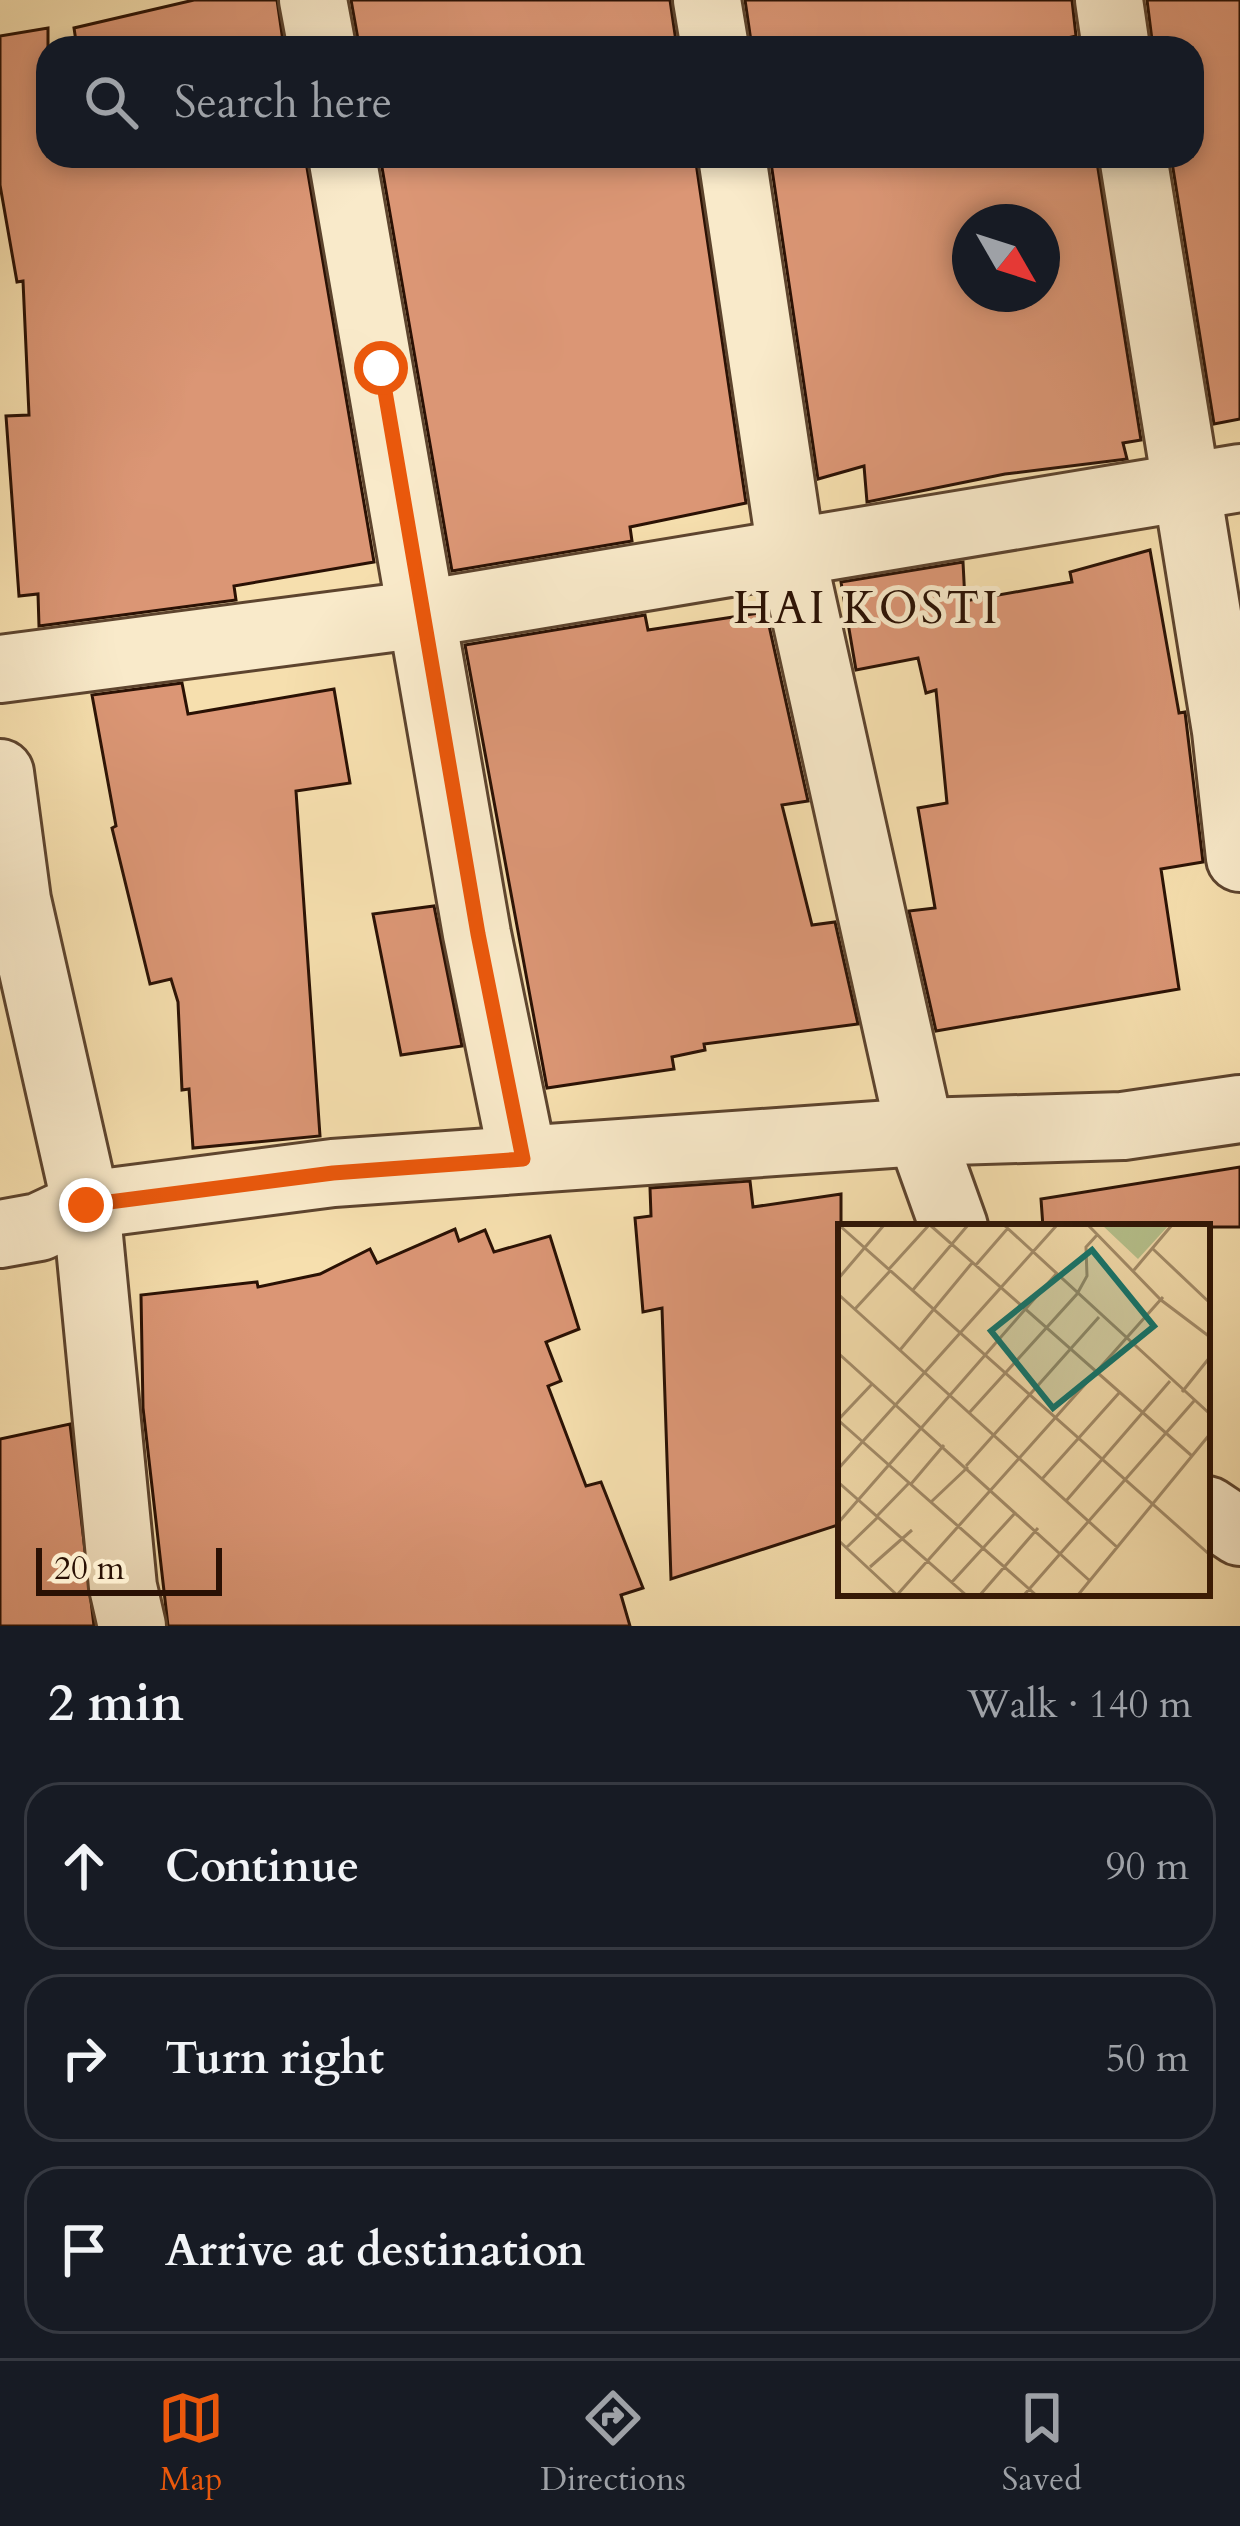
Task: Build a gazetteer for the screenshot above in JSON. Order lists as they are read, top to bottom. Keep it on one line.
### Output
{"districts":["HAI KOSTI"],"scale_bar":"20 m","north":"bottom right","page":{"search":"Search here","scale":"20 m","heading":["2 min","Walk · 140 m"],"list":[["Continue","90 m"],["Turn right","50 m"],"Arrive at destination"],"nav":["Map","Directions","Saved"]}}
